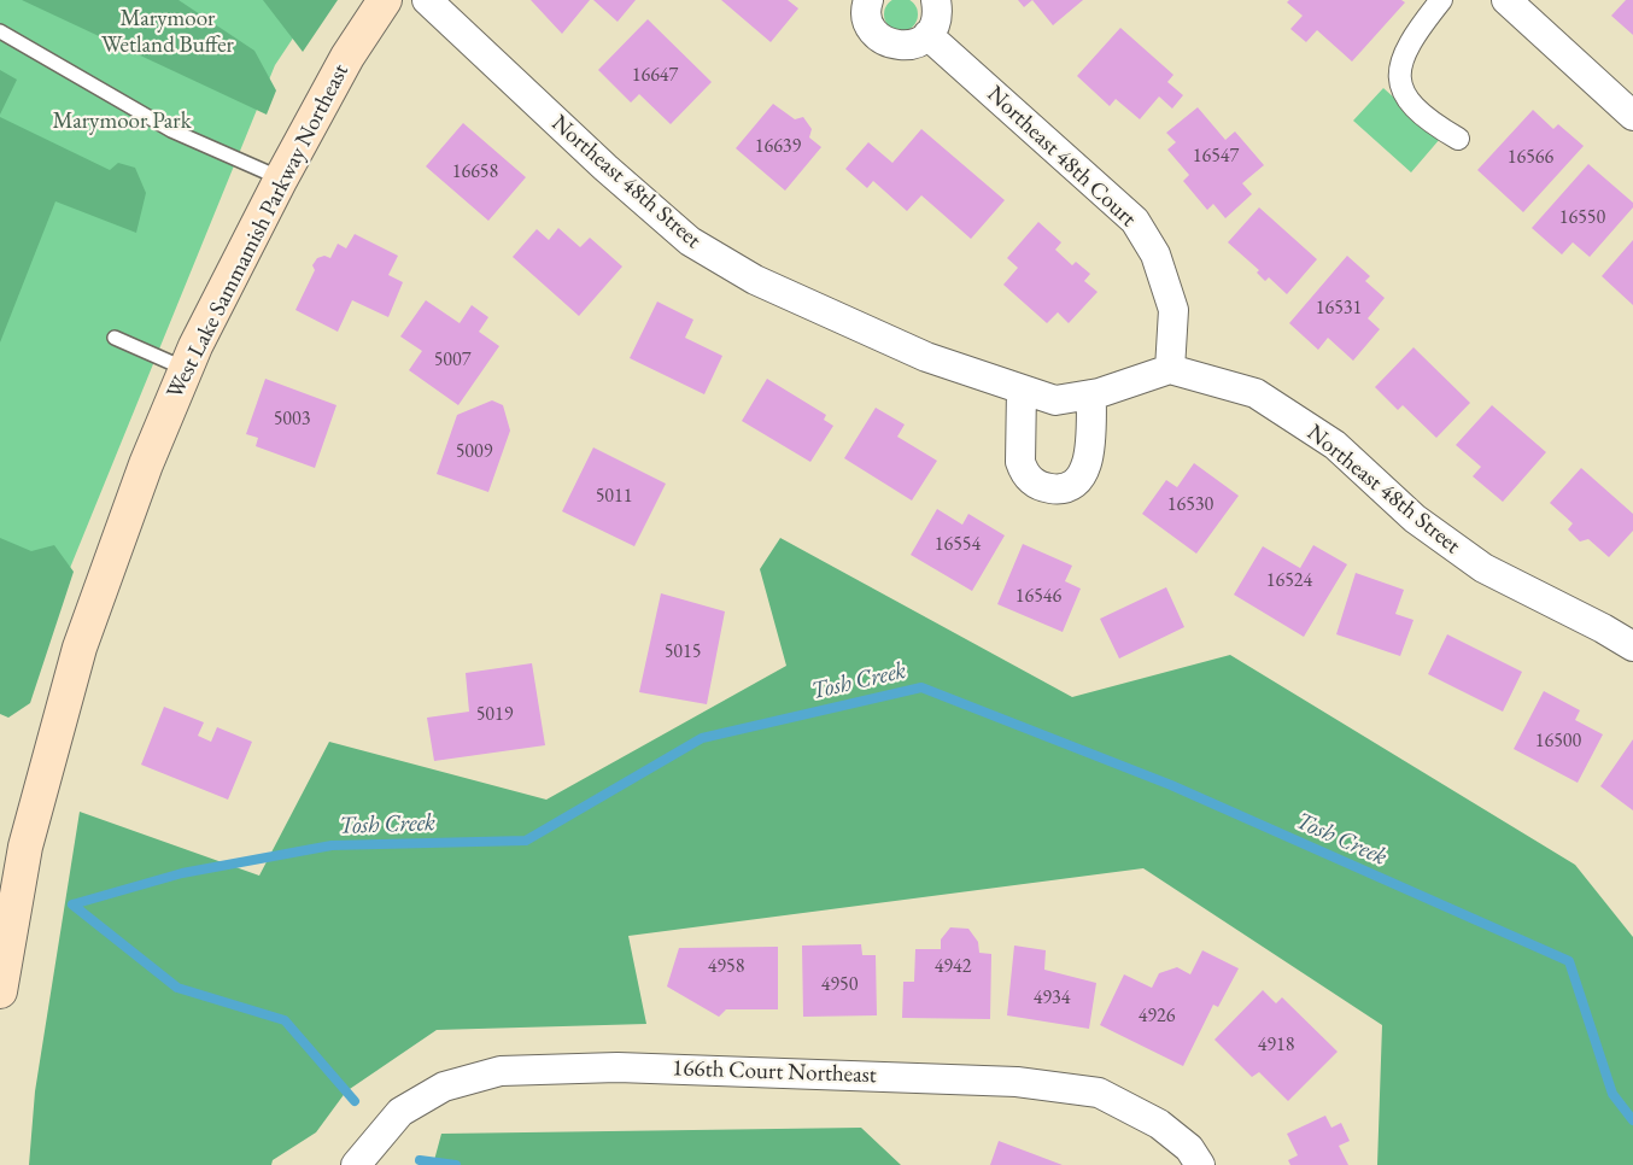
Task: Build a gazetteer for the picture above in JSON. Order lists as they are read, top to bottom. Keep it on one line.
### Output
{"streets":{"main road":["West Lake Sammamish Parkway Northeast"],"street":["Northeast 48th Court","Northeast 48th Street","166th Court Northeast"]},"crossings":[["Northeast 48th Court","Northeast 48th Street"]],"water":["Tosh Creek"],"parks":["Marymoor Wetland Buffer","Marymoor Park"],"house_numbers":["16647","16639","16547","16566","16658","16550","16531","5007","5003","5009","5011","16530","16554","16524","16546","5015","5019","16500","4958","4942","4950","4934","4926","4918"]}
